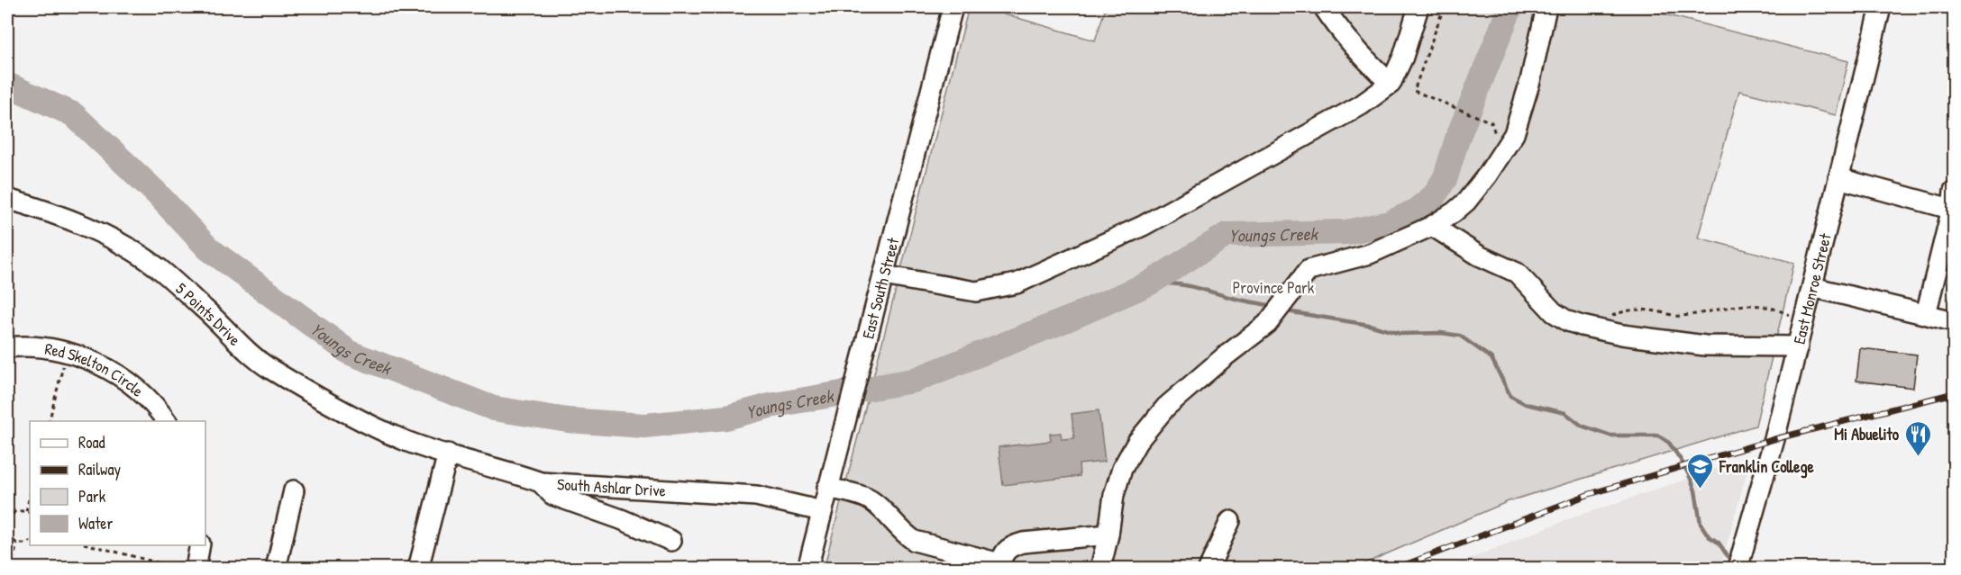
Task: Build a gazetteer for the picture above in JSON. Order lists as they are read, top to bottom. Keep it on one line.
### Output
{"streets":{"street":["East South Street","East Monroe Street","5 Points Drive","Red Skelton Circle","South Ashlar Drive"]},"crossings":[["East South Street","South Ashlar Drive"],["5 Points Drive","South Ashlar Drive"]],"water":["Youngs Creek"],"parks":["Province Park"],"places":{"restaurant":["Mi Abuelito"],"school or university":["Franklin College"]},"legend":["Road","Railway","Park","Water"]}
